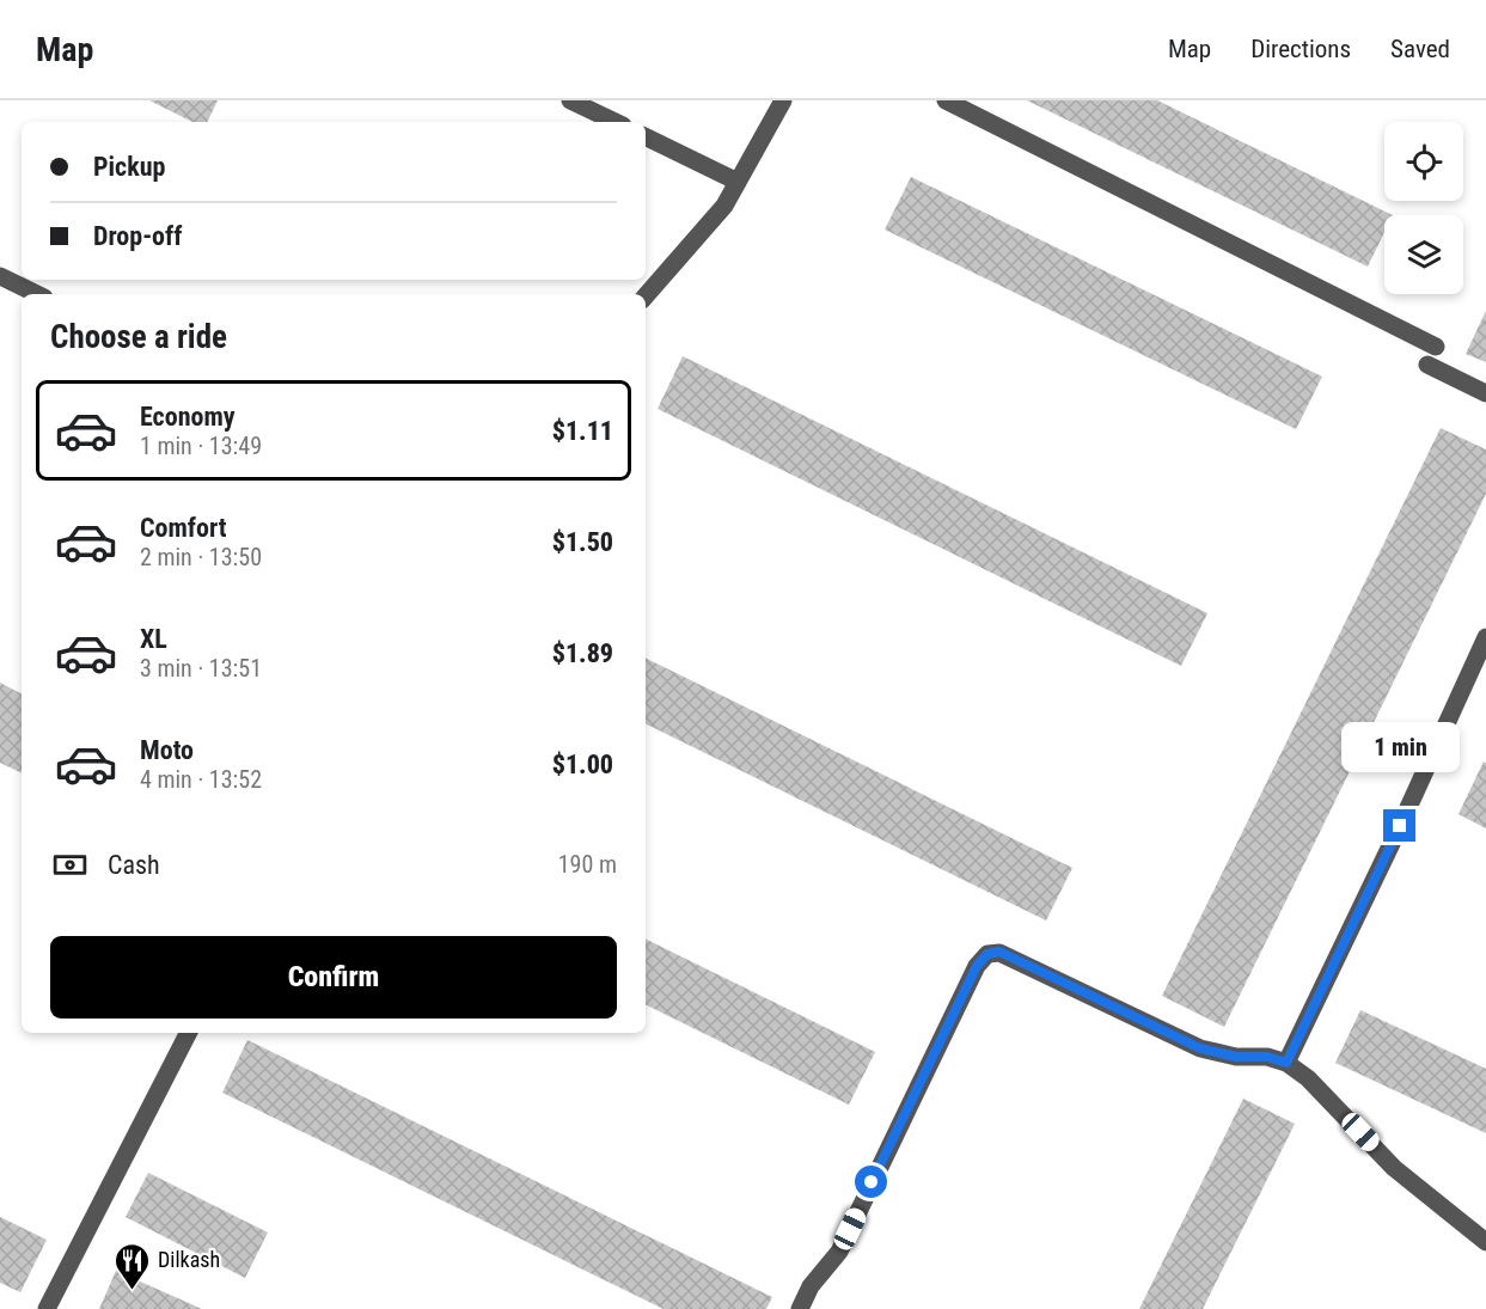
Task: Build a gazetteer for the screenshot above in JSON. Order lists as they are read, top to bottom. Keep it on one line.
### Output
{"places":{"restaurant":["Dilkash"]},"page":{"header":"Map","nav":["Map","Directions","Saved"],"banner":["Pickup","Drop-off"],"heading":"Choose a ride","list":[{"name":"Economy","note":"1 min · 13:49","value":"$1.11"},{"name":"Comfort","note":"2 min · 13:50","value":"$1.50"},{"name":"XL","note":"3 min · 13:51","value":"$1.89"},{"name":"Moto","note":"4 min · 13:52","value":"$1.00"}],"bubble":"1 min","pay":["Cash","190 m"],"buttons":"Confirm"}}
